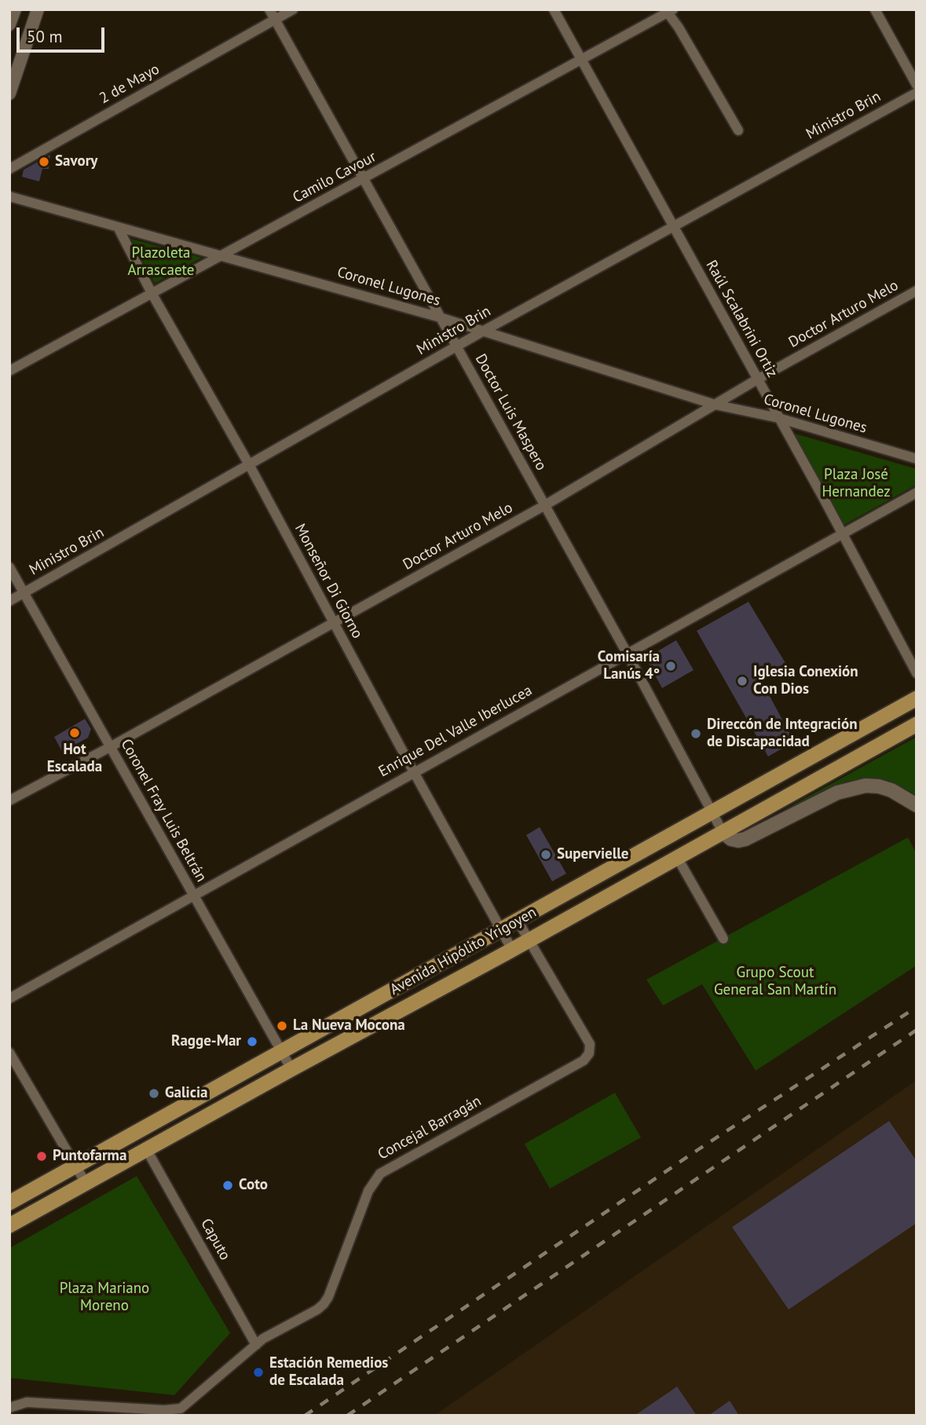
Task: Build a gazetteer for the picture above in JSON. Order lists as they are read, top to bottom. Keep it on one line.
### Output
{"streets":{"main road":["Avenida Hipólito Yrigoyen"],"street":["2 de Mayo","Ministro Brin","Camilo Cavour","Coronel Lugones","Doctor Arturo Melo","Raúl Scalabrini Ortiz","Doctor Luis Maspero","Monseñor Di Giorno","Enrique Del Valle Iberlucea","Coronel Fray Luis Beltrán","Concejal Barragán","Caputo"]},"crossings":[["2 de Mayo","Doctor Luis Maspero"],["Ministro Brin","Coronel Lugones"],["Ministro Brin","Raúl Scalabrini Ortiz"],["Ministro Brin","Doctor Luis Maspero"],["Ministro Brin","Monseñor Di Giorno"],["Ministro Brin","Coronel Fray Luis Beltrán"],["Camilo Cavour","Coronel Lugones"],["Camilo Cavour","Raúl Scalabrini Ortiz"],["Camilo Cavour","Doctor Luis Maspero"],["Camilo Cavour","Monseñor Di Giorno"],["Coronel Lugones","Doctor Arturo Melo"],["Coronel Lugones","Raúl Scalabrini Ortiz"],["Coronel Lugones","Doctor Luis Maspero"],["Coronel Lugones","Monseñor Di Giorno"],["Doctor Arturo Melo","Raúl Scalabrini Ortiz"],["Doctor Arturo Melo","Doctor Luis Maspero"],["Doctor Arturo Melo","Monseñor Di Giorno"],["Doctor Arturo Melo","Coronel Fray Luis Beltrán"],["Raúl Scalabrini Ortiz","Enrique Del Valle Iberlucea"],["Doctor Luis Maspero","Enrique Del Valle Iberlucea"],["Doctor Luis Maspero","Avenida Hipólito Yrigoyen"],["Monseñor Di Giorno","Enrique Del Valle Iberlucea"],["Monseñor Di Giorno","Avenida Hipólito Yrigoyen"],["Enrique Del Valle Iberlucea","Coronel Fray Luis Beltrán"],["Coronel Fray Luis Beltrán","Avenida Hipólito Yrigoyen"],["Avenida Hipólito Yrigoyen","Concejal Barragán"],["Avenida Hipólito Yrigoyen","Caputo"],["Concejal Barragán","Caputo"]],"parks":["Plazoleta Arrascaete","Plaza José Hernandez","Grupo Scout General San Martín","Plaza Mariano Moreno"],"places":["Savory","Comisaría Lanús 4°","Iglesia Conexión Con Dios","Hot Escalada","Direccón de Integración de Discapacidad","Supervielle","La Nueva Mocona","Ragge-Mar","Galicia","Puntofarma","Coto","Estación Remedios de Escalada"],"scale_bar":"50 m"}
